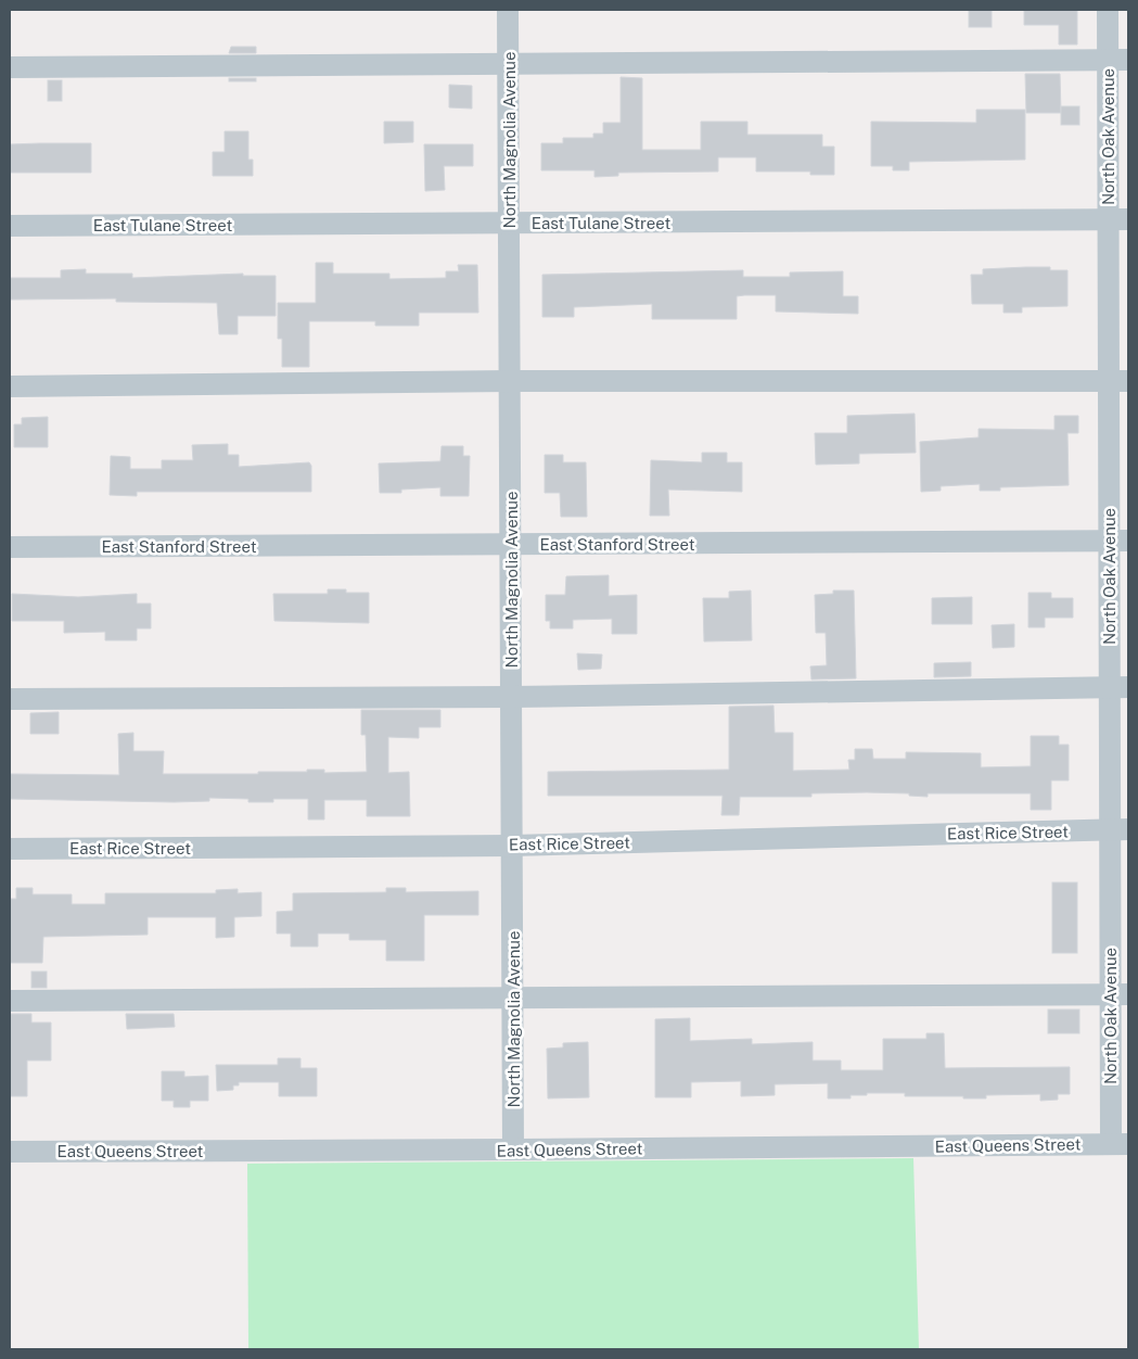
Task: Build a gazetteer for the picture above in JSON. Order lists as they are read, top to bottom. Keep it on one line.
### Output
{"streets":{"street":["North Oak Avenue","North Magnolia Avenue","East Tulane Street","East Stanford Street","East Rice Street","East Queens Street"]},"crossings":[["North Oak Avenue","East Tulane Street"],["North Oak Avenue","East Stanford Street"],["North Oak Avenue","East Rice Street"],["North Oak Avenue","East Queens Street"],["North Magnolia Avenue","East Tulane Street"],["North Magnolia Avenue","East Stanford Street"],["North Magnolia Avenue","East Rice Street"],["North Magnolia Avenue","East Queens Street"]]}
